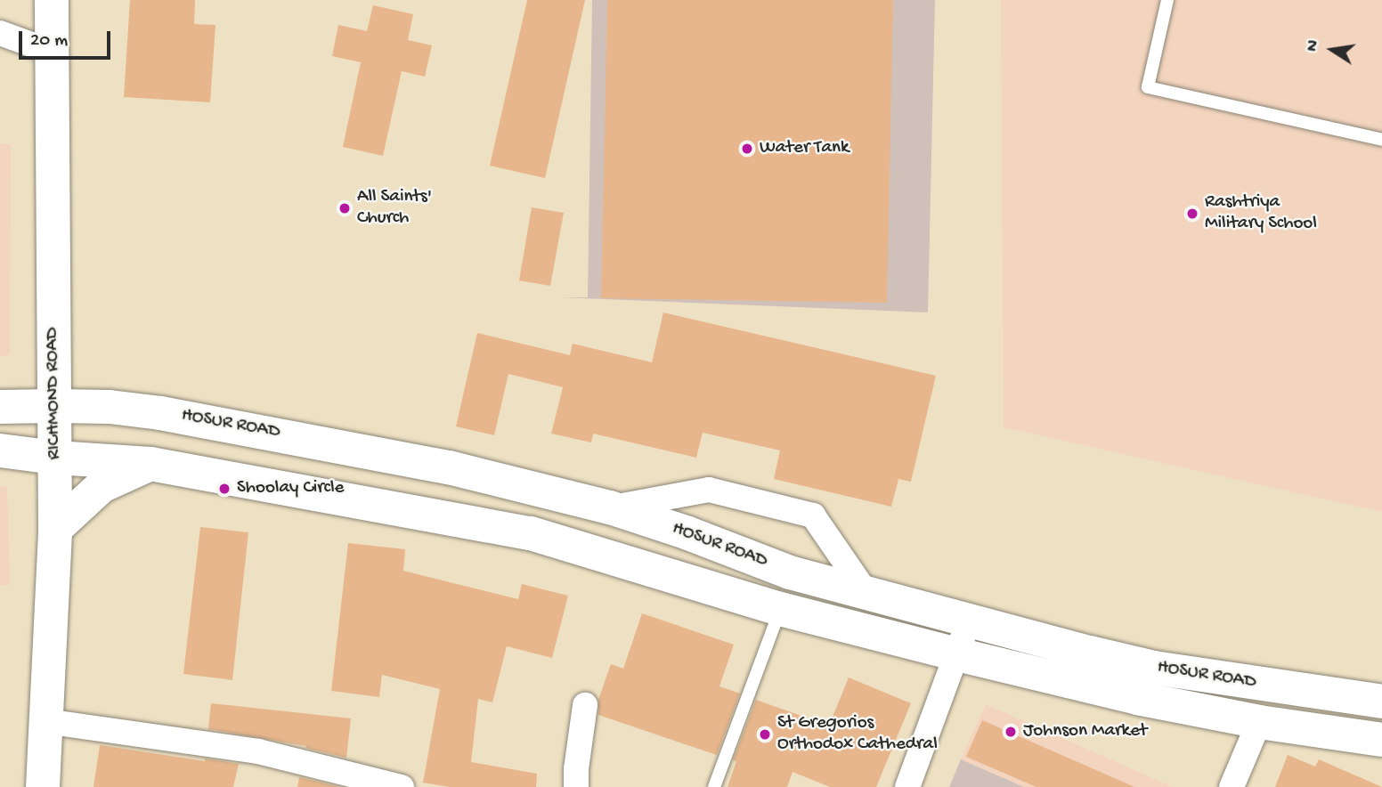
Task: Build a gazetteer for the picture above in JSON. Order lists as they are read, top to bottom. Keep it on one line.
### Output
{"streets":{"main road":["RICHMOND ROAD","HOSUR ROAD"]},"crossings":[["RICHMOND ROAD","HOSUR ROAD"]],"places":["Water Tank","All Saints' Church","Rashtriya Military School","Shoolay Circle","Johnson Market","St Gregorios Orthodox Cathedral"],"scale_bar":"20 m","north":"left"}
